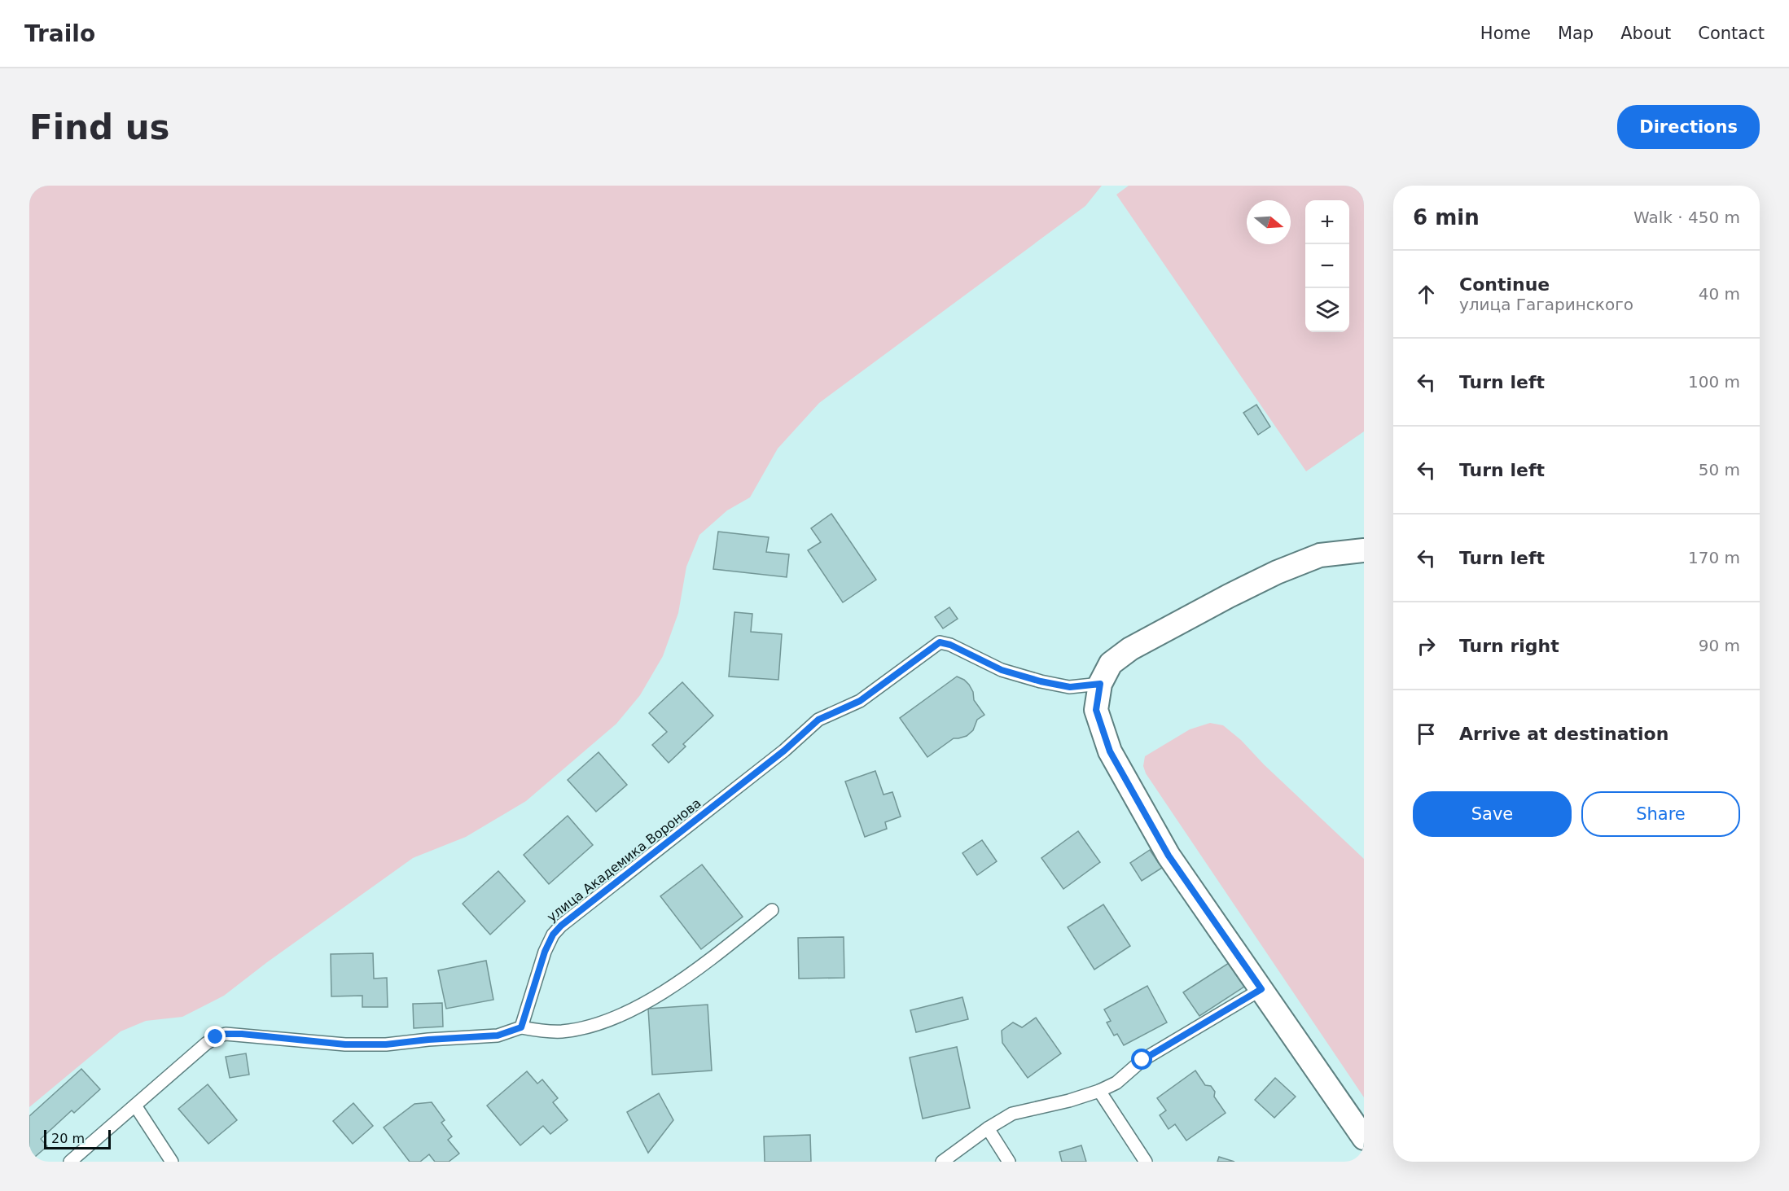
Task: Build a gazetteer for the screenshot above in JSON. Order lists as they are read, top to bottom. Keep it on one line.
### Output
{"streets":{"lane":["улица Академика Воронова"]},"scale_bar":"20 m","north":"right","page":{"header":"Trailo","nav":["Home","Map","About","Contact"],"buttons":["Directions",["Save","Share"]],"title":"Find us","heading":["6 min","Walk · 450 m"],"map_buttons":["+","−"],"list":[["Continue","улица Гагаринского","40 m"],["Turn left","100 m"],["Turn left","50 m"],["Turn left","170 m"],["Turn right","90 m"],"Arrive at destination"],"scale":"20 m"}}
